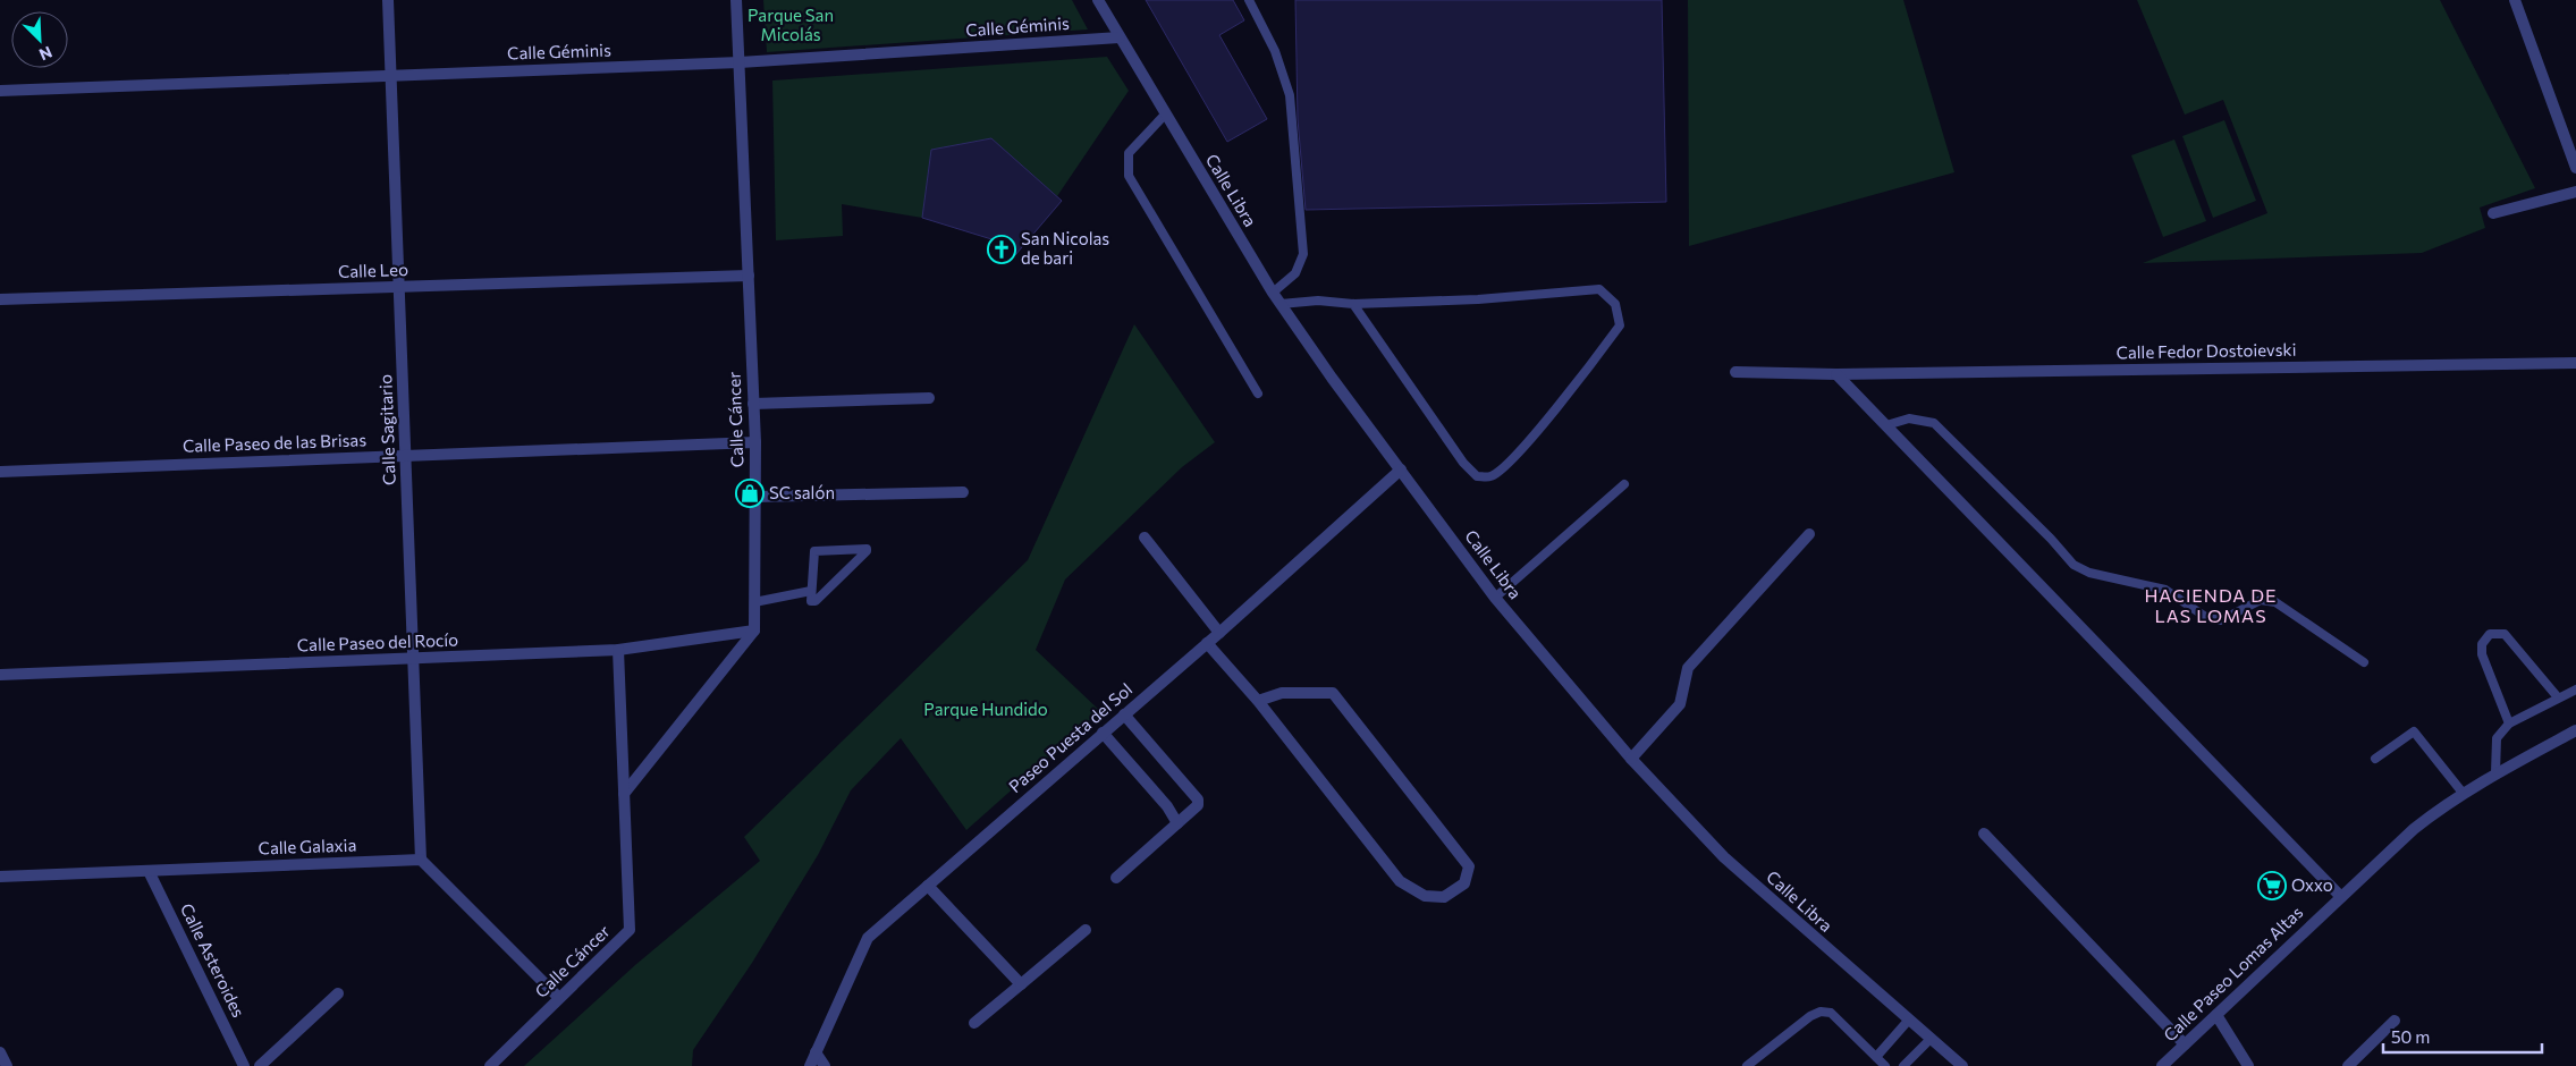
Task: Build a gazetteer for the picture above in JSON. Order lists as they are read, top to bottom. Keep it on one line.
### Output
{"streets":{"street":["Calle Géminis","Calle Libra","Calle Leo","Calle Fedor Dostoievski","Calle Cáncer","Calle Sagitario","Calle Paseo de las Brisas","Calle Paseo del Rocío","Paseo Puesta del Sol","Calle Galaxia","Calle Asteroides","Calle Paseo Lomas Altas"]},"crossings":[["Calle Géminis","Calle Libra"],["Calle Géminis","Calle Cáncer"],["Calle Géminis","Calle Sagitario"],["Calle Libra","Paseo Puesta del Sol"],["Calle Leo","Calle Cáncer"],["Calle Leo","Calle Sagitario"],["Calle Cáncer","Calle Paseo de las Brisas"],["Calle Cáncer","Calle Paseo del Rocío"],["Calle Sagitario","Calle Paseo de las Brisas"],["Calle Sagitario","Calle Paseo del Rocío"],["Calle Sagitario","Calle Galaxia"],["Calle Galaxia","Calle Asteroides"]],"districts":["HACIENDA DE LAS LOMAS"],"parks":["Parque San Micolás","Parque Hundido"],"places":{"church":["San Nicolas de bari"],"shop":["SC salón"],"supermarket":["Oxxo"]},"scale_bar":"50 m","north":"bottom right"}
